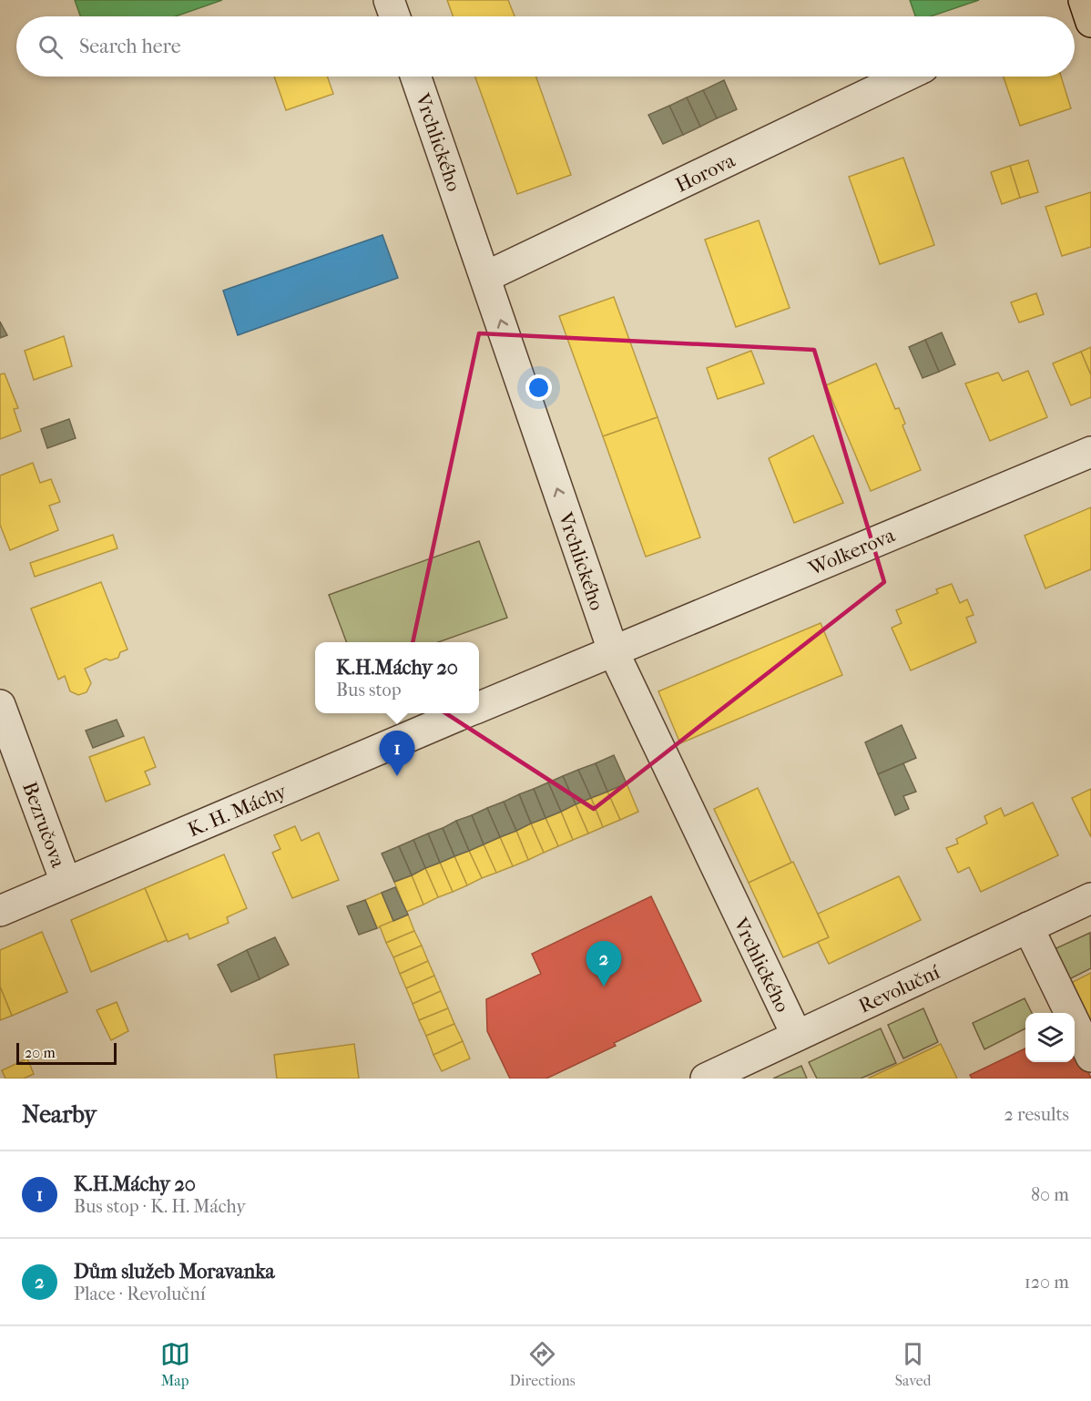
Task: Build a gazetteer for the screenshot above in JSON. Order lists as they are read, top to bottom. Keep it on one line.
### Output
{"streets":{"street":["Vrchlického","Horova","Wolkerova","K. H. Máchy","Bezručova","Revoluční"]},"crossings":[["Vrchlického","Horova"],["Vrchlického","Wolkerova"],["Vrchlického","K. H. Máchy"],["Vrchlického","Revoluční"],["Wolkerova","K. H. Máchy"],["K. H. Máchy","Bezručova"]],"one_way":["Vrchlického"],"scale_bar":"20 m","page":{"search":"Search here","popup":["K.H.Máchy 20","Bus stop"],"pins":["1","2"],"scale":"20 m","heading":["Nearby","2 results"],"list":[{"mark":"1","name":"K.H.Máchy 20","note":"Bus stop · K. H. Máchy","value":"80 m"},{"mark":"2","name":"Dům služeb Moravanka","note":"Place · Revoluční","value":"120 m"}],"nav":["Map","Directions","Saved"]}}
